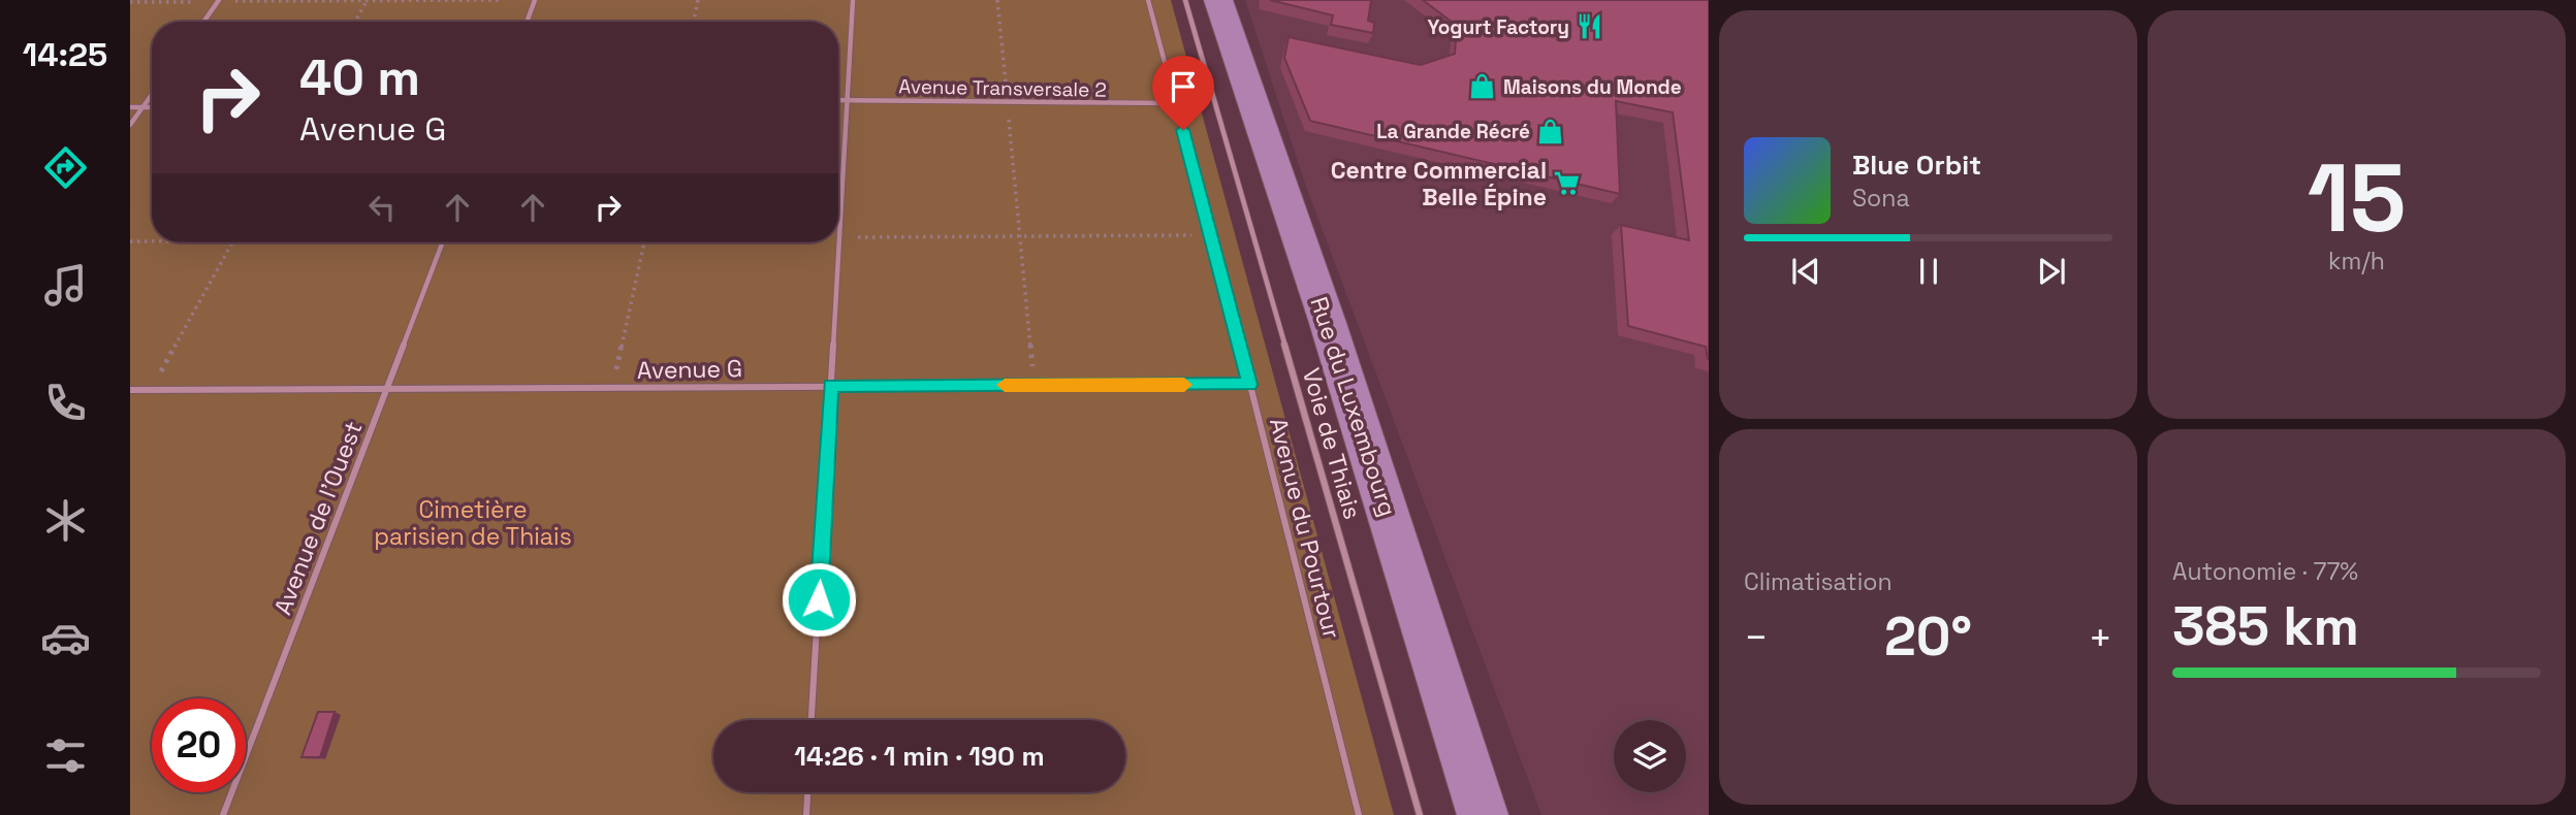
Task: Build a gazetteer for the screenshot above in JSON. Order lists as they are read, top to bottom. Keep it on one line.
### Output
{"streets":{"street":["Rue du Luxembourg"],"lane":["Avenue Transversale 2","Avenue G","Voie de Thiais","Avenue de l'Ouest","Avenue du Pourtour"]},"crossings":[["Avenue Transversale 2","Avenue du Pourtour"],["Avenue G","Avenue de l'Ouest"],["Avenue G","Avenue du Pourtour"]],"parks":["Cimetière parisien de Thiais"],"places":{"restaurant":["Yogurt Factory"],"shop":["Maisons du Monde","La Grande Récré"],"supermarket":["Centre Commercial Belle Épine"]},"page":{"tabs":"14:25","tile":[["15","km/h"],"Climatisation",["Autonomie · 77%","385 km"]],"turn":["40 m","Avenue G"],"song":["Blue Orbit","Sona"],"heat":["−","20°","+"],"limit":"20","trip":"14:26 · 1 min · 190 m"}}
